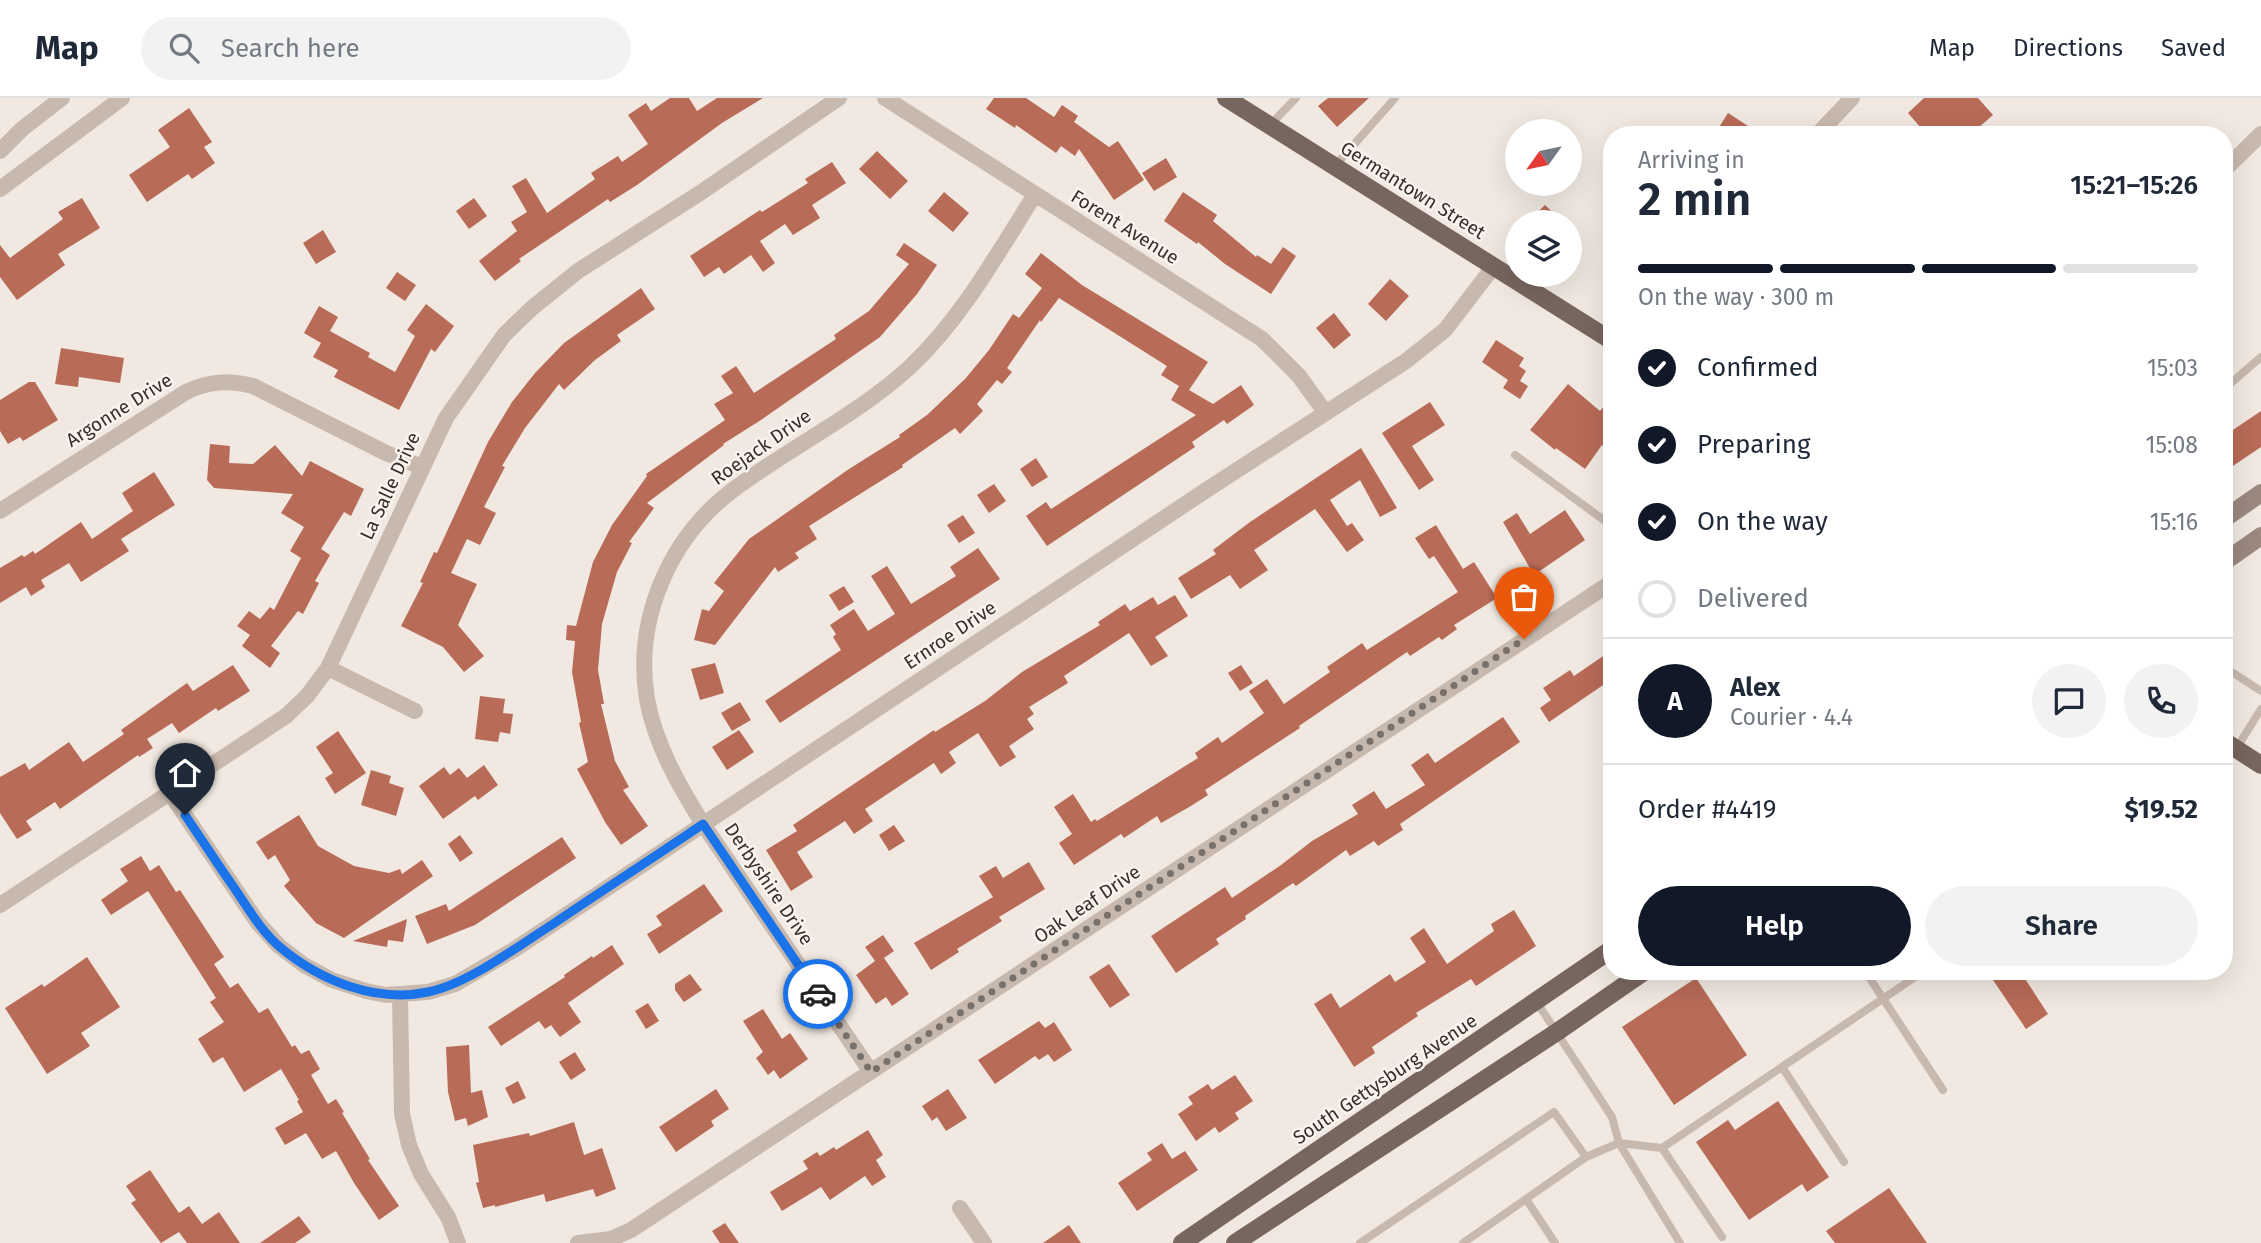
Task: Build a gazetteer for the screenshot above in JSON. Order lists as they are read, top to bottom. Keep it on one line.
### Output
{"streets":{"main road":["Germantown Street","South Gettysburg Avenue"],"street":["Forent Avenue","Argonne Drive","Roejack Drive","La Salle Drive","Ernroe Drive","Derbyshire Drive","Oak Leaf Drive"]},"crossings":[["Germantown Street","Ernroe Drive"],["Forent Avenue","Roejack Drive"],["Forent Avenue","Ernroe Drive"],["Argonne Drive","La Salle Drive"],["Roejack Drive","Ernroe Drive"],["Roejack Drive","Derbyshire Drive"],["La Salle Drive","Ernroe Drive"],["Ernroe Drive","Derbyshire Drive"],["Derbyshire Drive","Oak Leaf Drive"]],"north":"bottom left","page":{"header":"Map","search":"Search here","nav":["Map","Directions","Saved"],"heading":["2 min","Arriving in","15:21–15:26"],"panel":["Alex","Courier · 4.4","Order #4419","$19.52"],"bar":"On the way · 300 m","list":[["Confirmed","15:03"],["Preparing","15:08"],["On the way","15:16"],"Delivered"],"round":"A","buttons":["Help","Share"]}}
